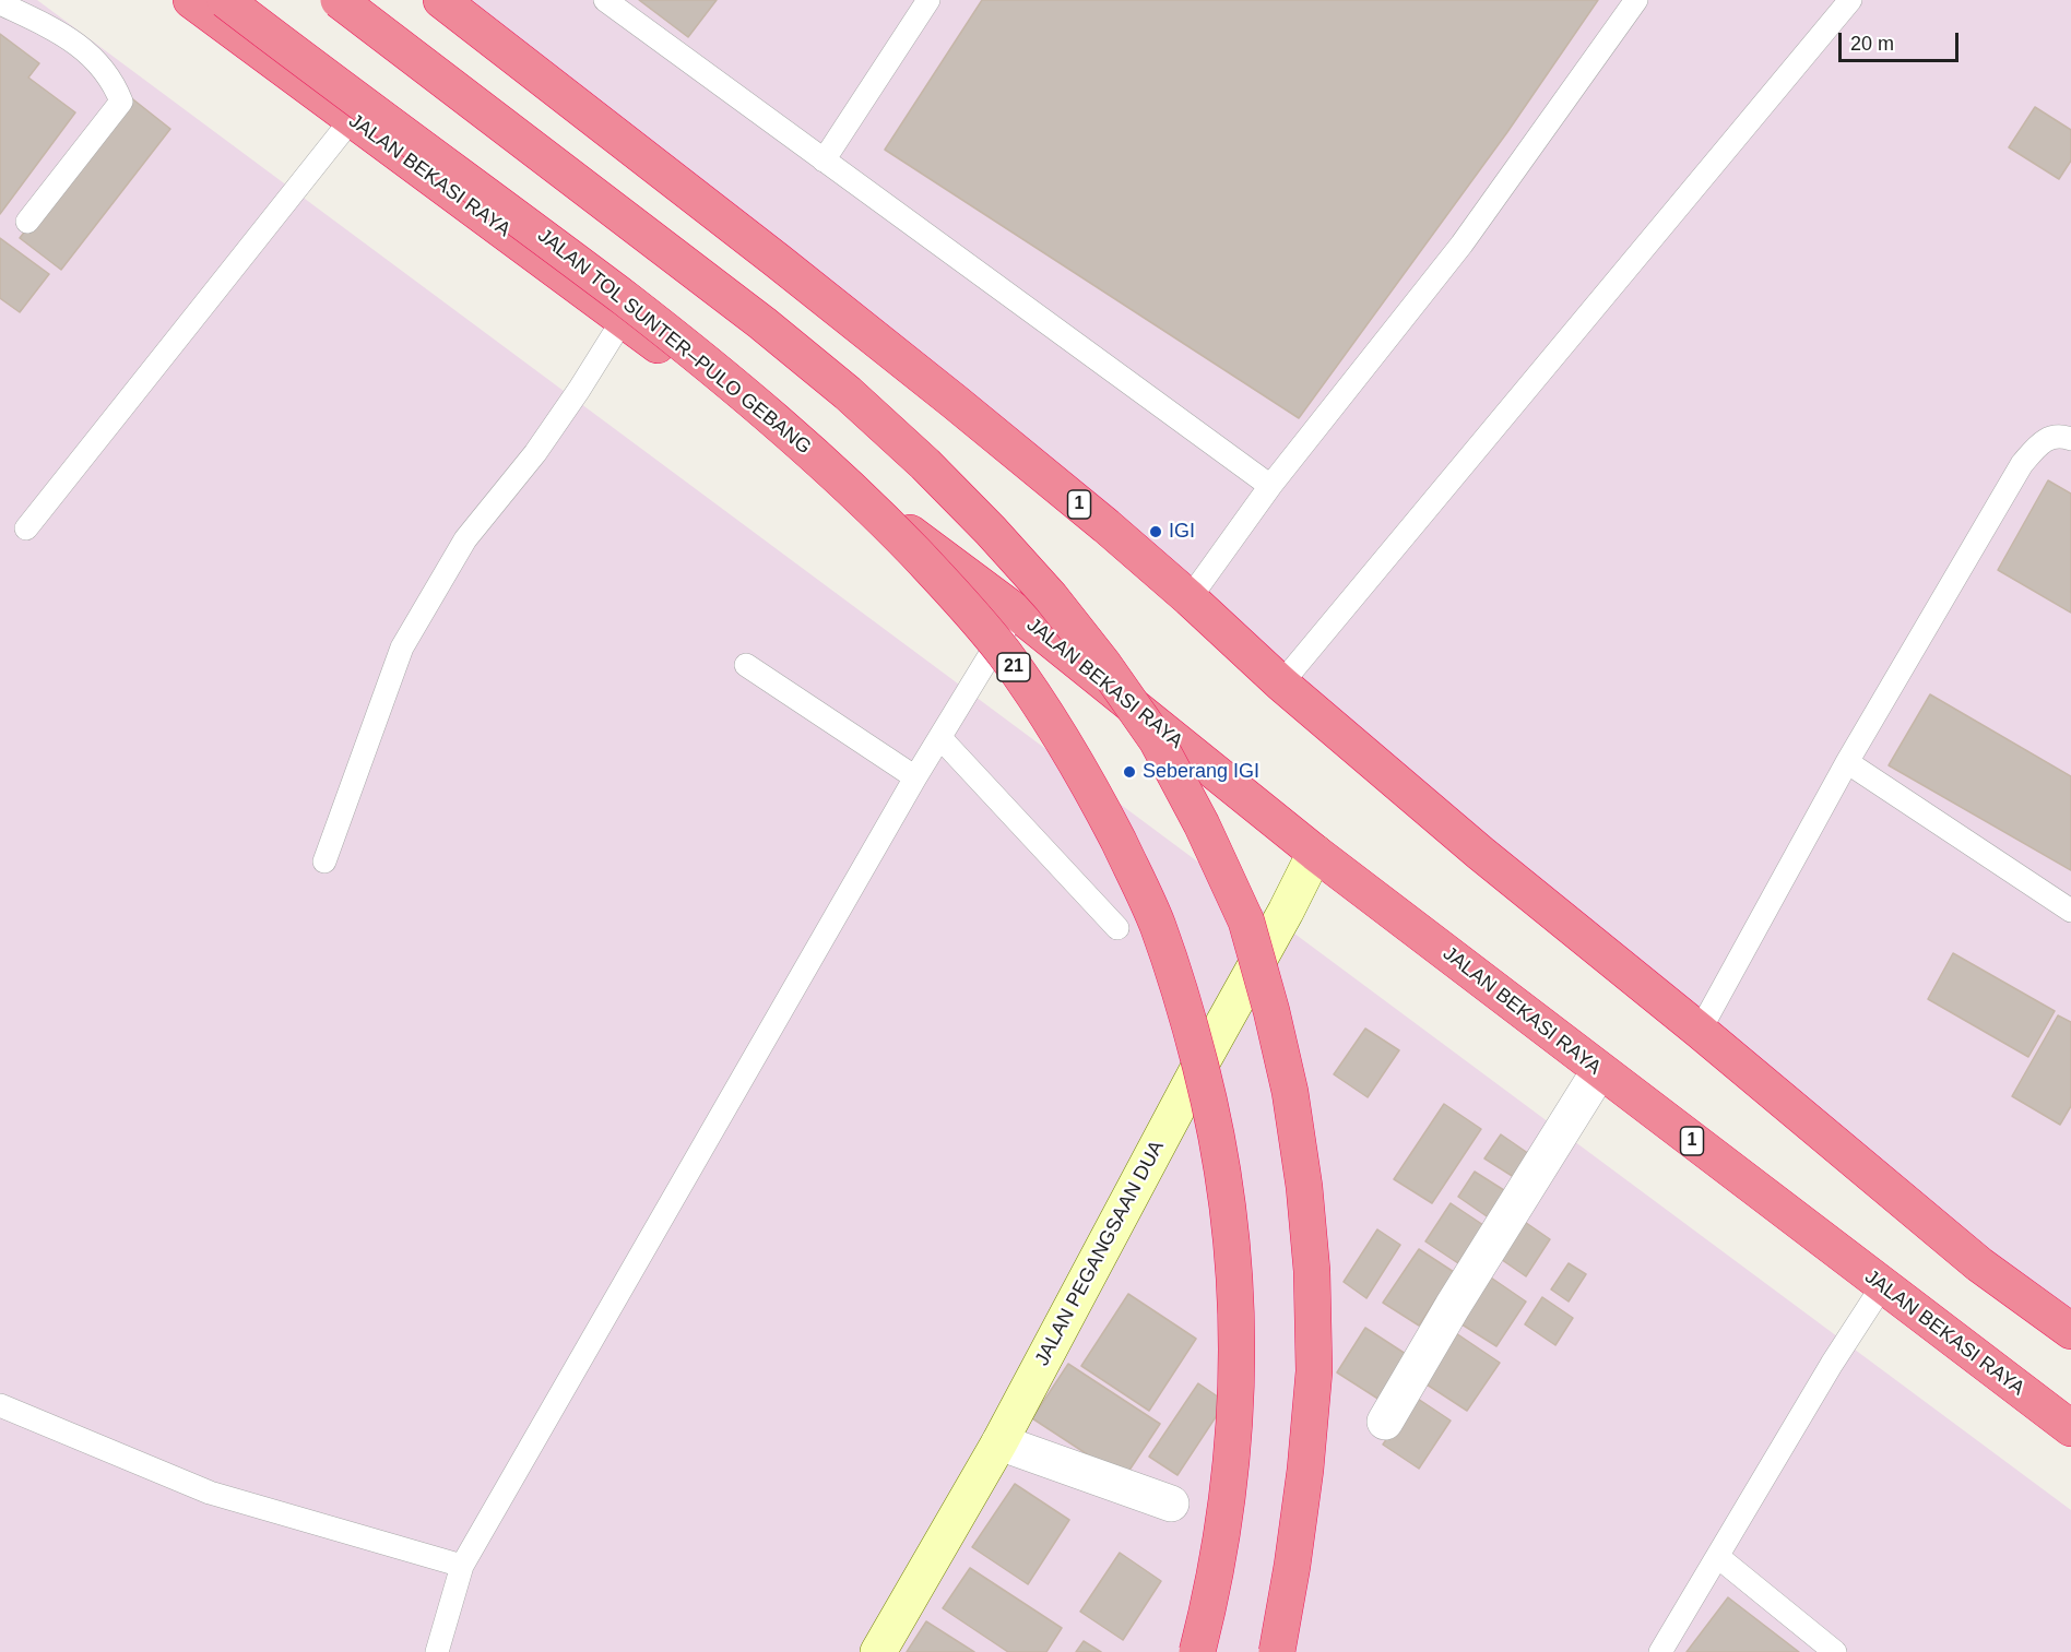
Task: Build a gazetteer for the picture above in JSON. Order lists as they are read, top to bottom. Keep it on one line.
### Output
{"streets":{"highway":["JALAN BEKASI RAYA","JALAN TOL SUNTER–PULO GEBANG","1","21"],"main road":["JALAN PEGANGSAAN DUA"]},"crossings":[["JALAN BEKASI RAYA","JALAN PEGANGSAAN DUA"]],"places":["IGI","Seberang IGI"],"scale_bar":"20 m"}
